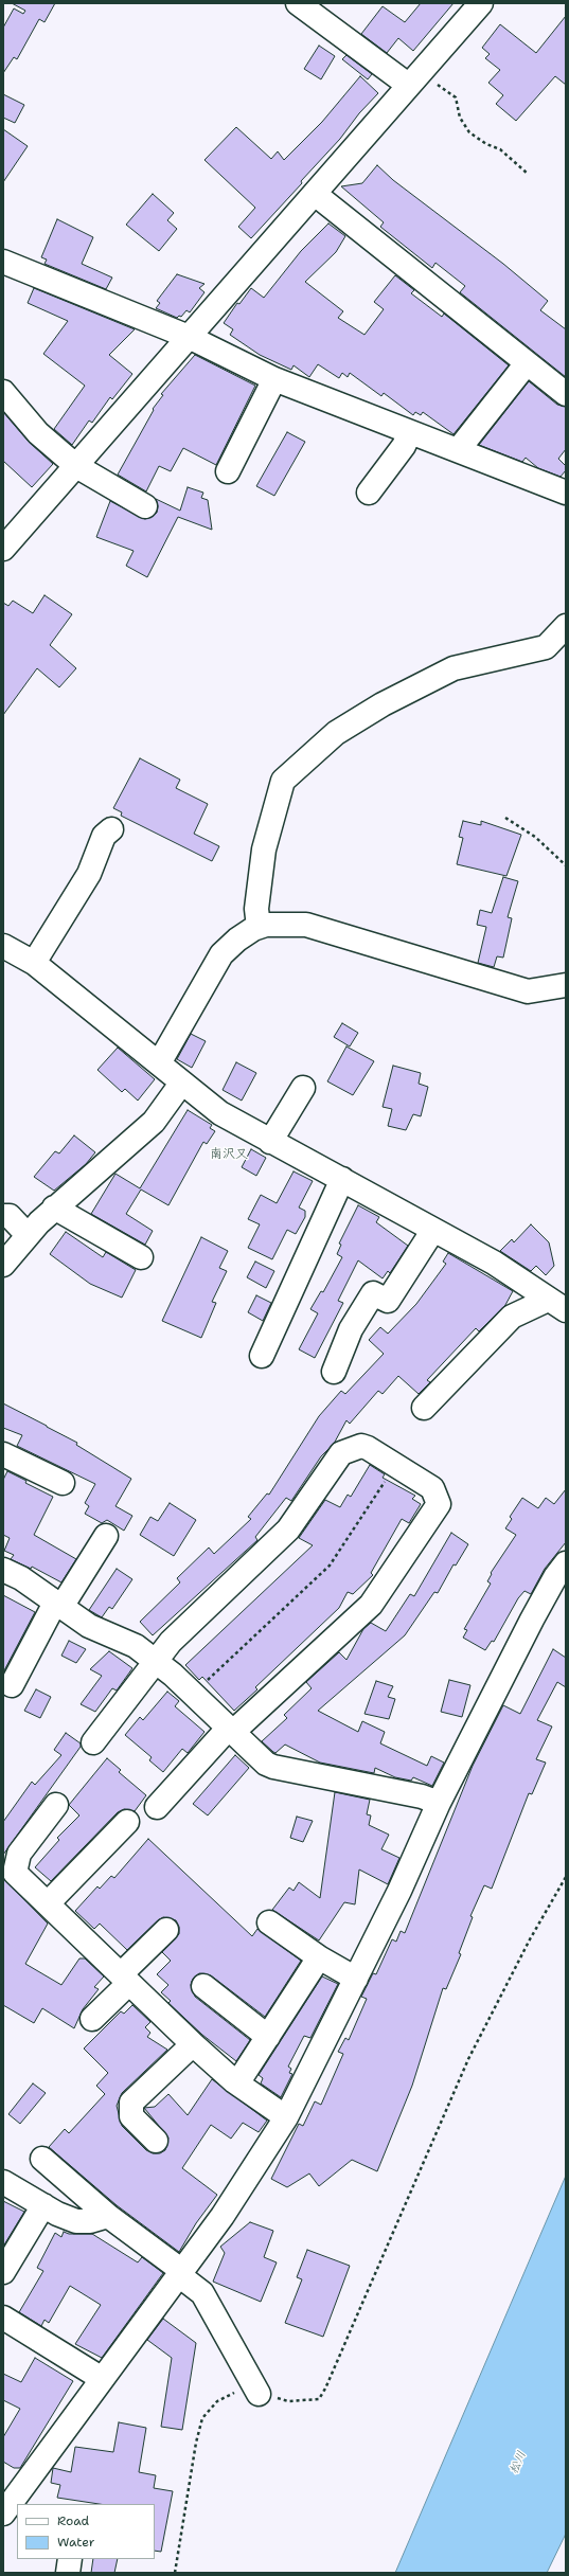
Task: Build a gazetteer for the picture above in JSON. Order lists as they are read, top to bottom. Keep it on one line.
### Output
{"districts":["南沢又"],"water":["松川"],"legend":["Road","Water"]}
